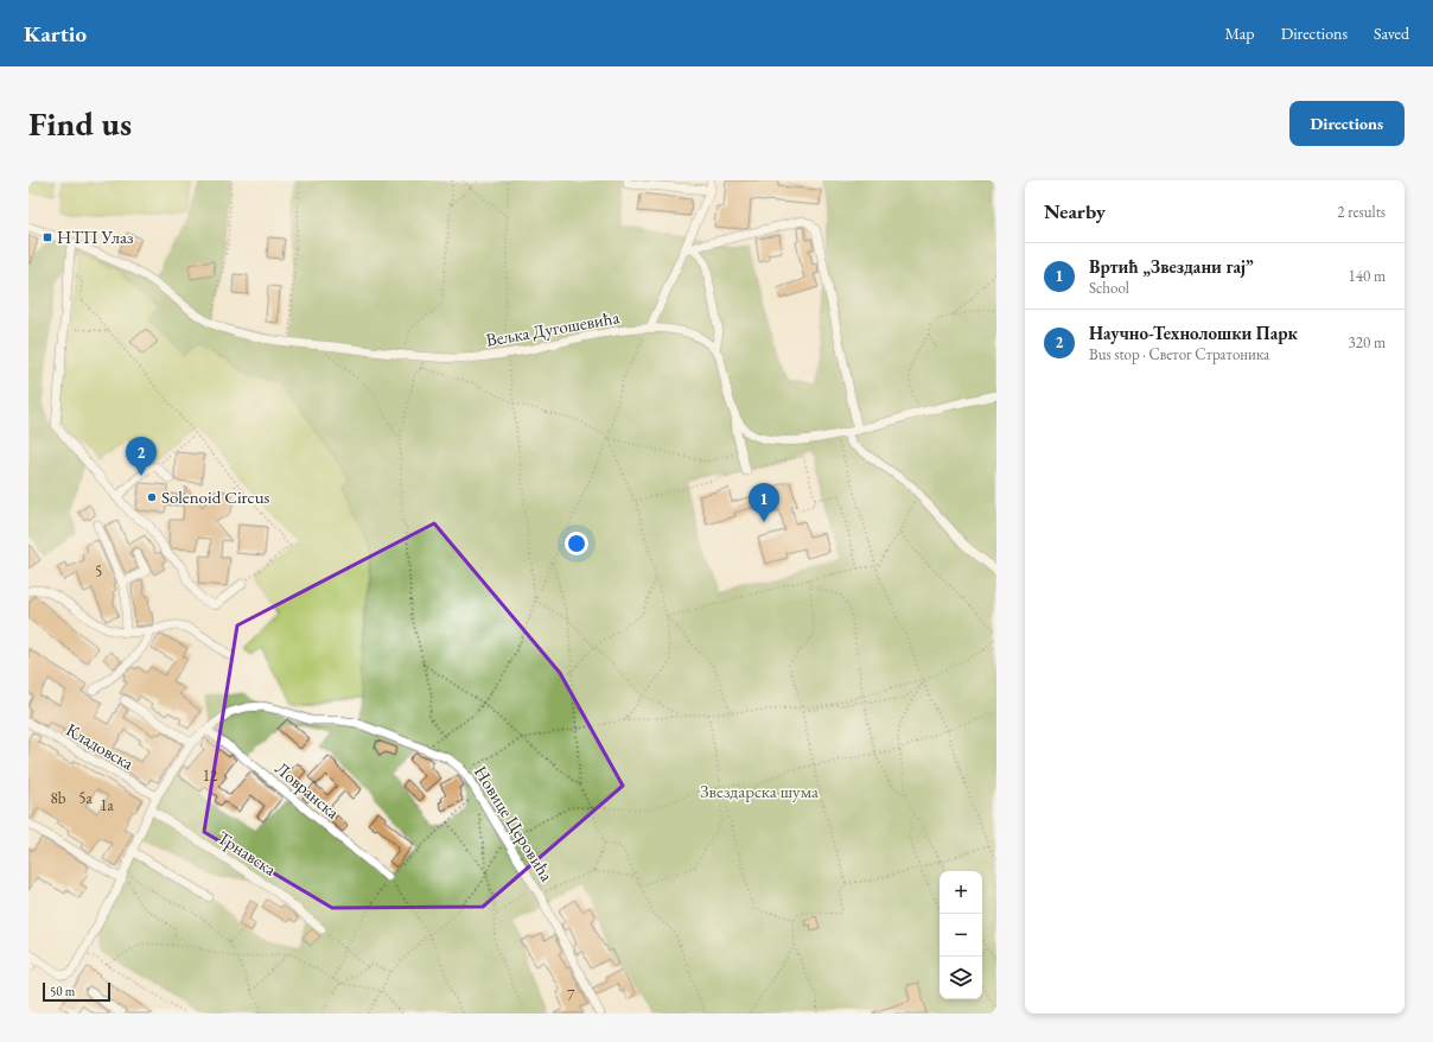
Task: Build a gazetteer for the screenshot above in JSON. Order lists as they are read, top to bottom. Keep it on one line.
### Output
{"streets":{"street":["Вељка Дугошевића","Кладовска","Ловранска","Новице Церовића","Трнавска"]},"crossings":[["Ловранска","Новице Церовића"]],"parks":["Звездарска шума"],"places":{"transit":["НТП Улаз"],"other":["Solenoid Circus"]},"house_numbers":["5","12","8b","5a","1a","7"],"scale_bar":"50 m","page":{"header":"Kartio","nav":["Map","Directions","Saved"],"buttons":"Directions","title":"Find us","heading":["Nearby","2 results"],"list":[{"mark":"1","name":"Вртић „Звездани гај”","note":"School","value":"140 m"},{"mark":"2","name":"Научно-Технолошки Парк","note":"Bus stop · Светог Стратоника","value":"320 m"}],"pins":["2","1"],"map_buttons":["+","−"],"scale":"50 m"}}
